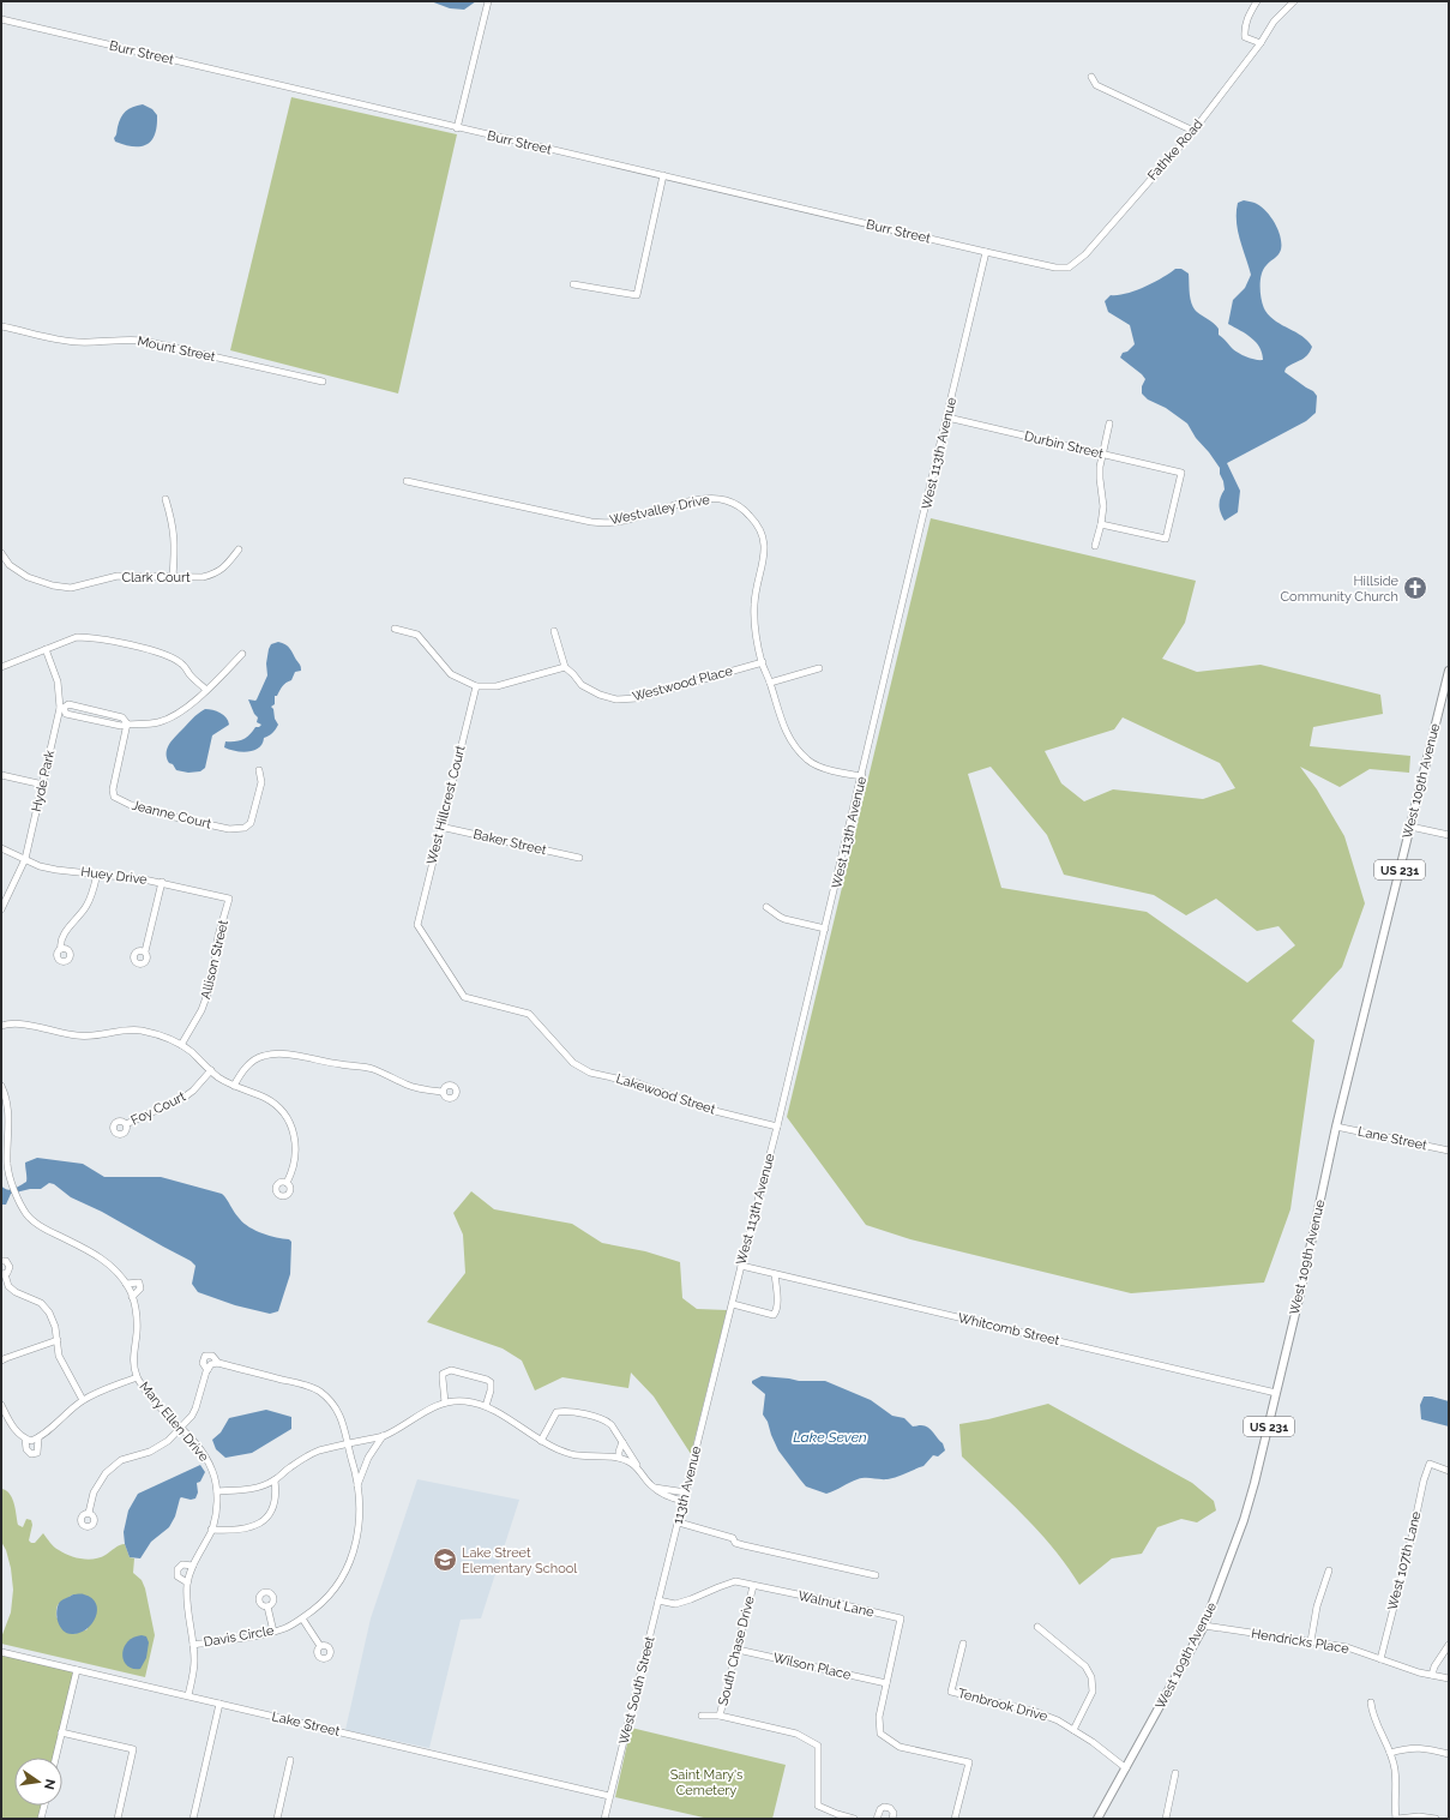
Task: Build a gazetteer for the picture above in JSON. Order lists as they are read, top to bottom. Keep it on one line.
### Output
{"streets":{"main road":["West 109th Avenue","US 231"],"street":["Burr Street","Fathke Road","Mount Street","Durbin Street","West 113th Avenue","Westvalley Drive","Clark Court","Westwood Place","Hyde Park","West Hillcrest Court","Jeanne Court","Baker Street","Huey Drive","Allison Street","Lakewood Street","Foy Court","Lane Street","Whitcomb Street","Mary Ellen Drive","113th Avenue","West 107th Lane","Walnut Lane","Davis Circle","Hendricks Place","South Chase Drive","Wilson Place","West South Street","Tenbrook Drive","Lake Street"]},"crossings":[["Burr Street","Fathke Road"],["Burr Street","West 113th Avenue"],["Durbin Street","West 113th Avenue"],["West 113th Avenue","Westvalley Drive"],["West 113th Avenue","Lakewood Street"],["West 113th Avenue","Whitcomb Street"],["West 113th Avenue","113th Avenue"],["Westvalley Drive","Westwood Place"],["Hyde Park","Huey Drive"],["West 109th Avenue","Lane Street"],["West 109th Avenue","Whitcomb Street"],["West 109th Avenue","Hendricks Place"],["West 109th Avenue","Tenbrook Drive"],["West Hillcrest Court","Baker Street"],["West Hillcrest Court","Lakewood Street"],["Huey Drive","Allison Street"],["Mary Ellen Drive","Davis Circle"],["Mary Ellen Drive","Lake Street"],["113th Avenue","West South Street"],["West 107th Lane","Hendricks Place"],["Walnut Lane","South Chase Drive"],["Walnut Lane","Wilson Place"],["Walnut Lane","West South Street"],["South Chase Drive","Wilson Place"],["West South Street","Lake Street"]],"water":["Lake Seven"],"parks":["Saint Mary's Cemetery"],"places":{"church":["Hillside Community Church"],"school or university":["Lake Street Elementary School"]},"north":"right"}
